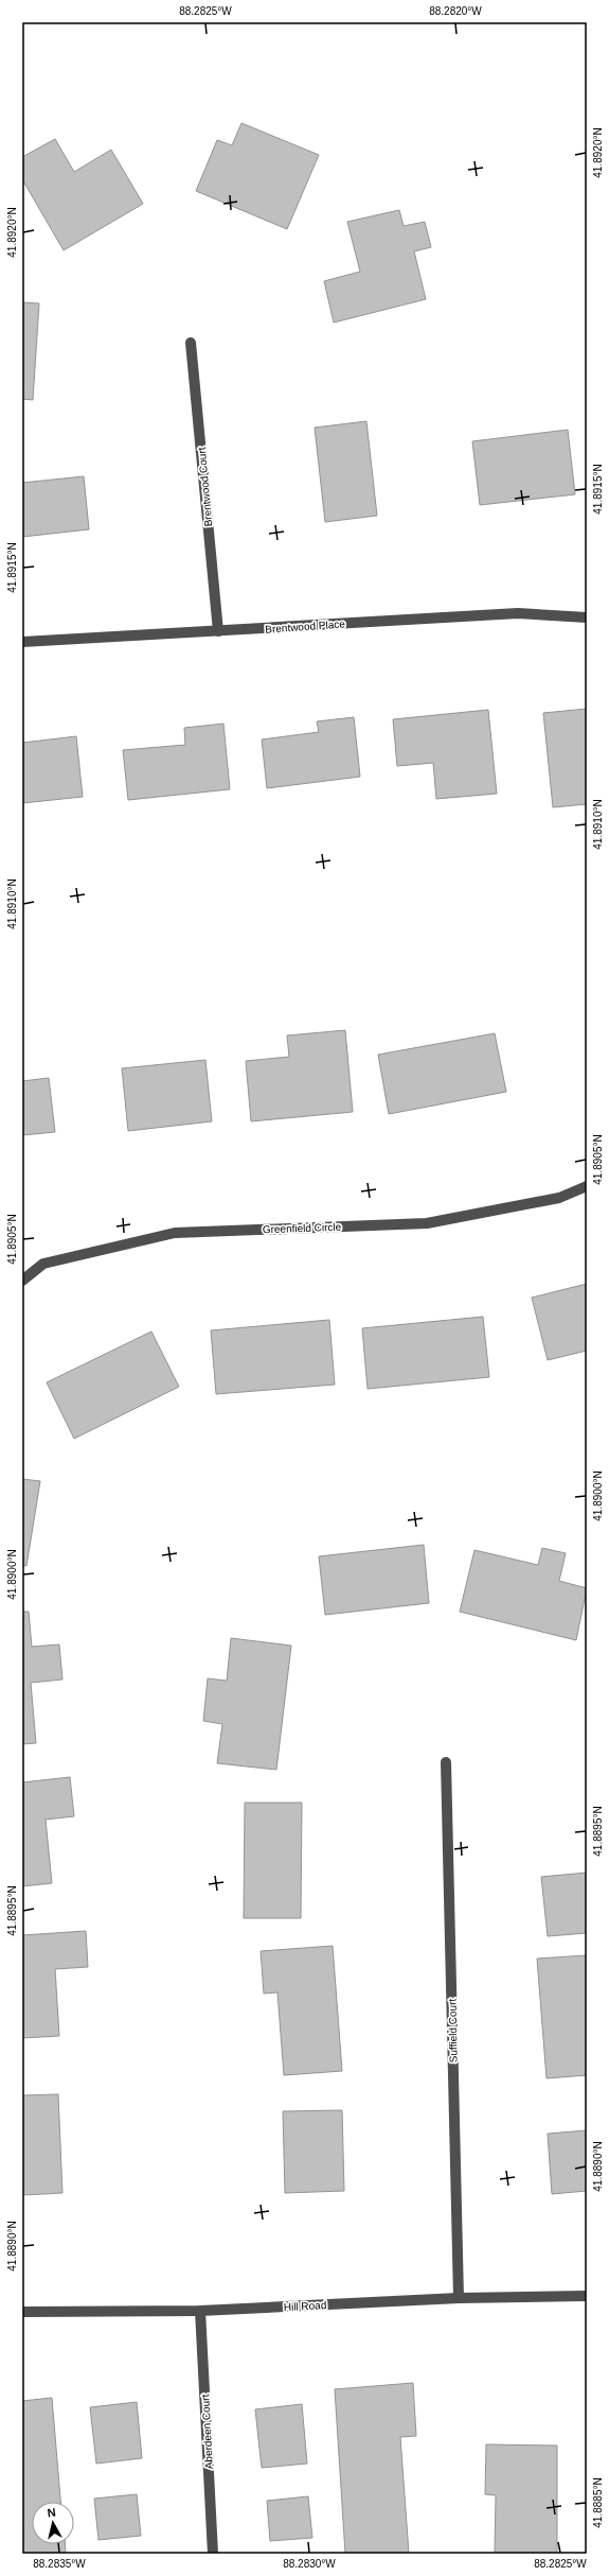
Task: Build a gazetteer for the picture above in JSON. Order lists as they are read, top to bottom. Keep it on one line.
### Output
{"streets":{"street":["Brentwood Court","Brentwood Place","Greenfield Circle","Suffield Court","Hill Road","Aberdeen Court"]},"crossings":[["Brentwood Court","Brentwood Place"],["Suffield Court","Hill Road"],["Hill Road","Aberdeen Court"]],"north":"top","coordinates":["88.2825°W","88.2820°W","41.8920°N","41.8915°N","41.8910°N","41.8905°N","41.8900°N","41.8895°N","41.8890°N","41.8885°N","88.2835°W","88.2830°W"]}
